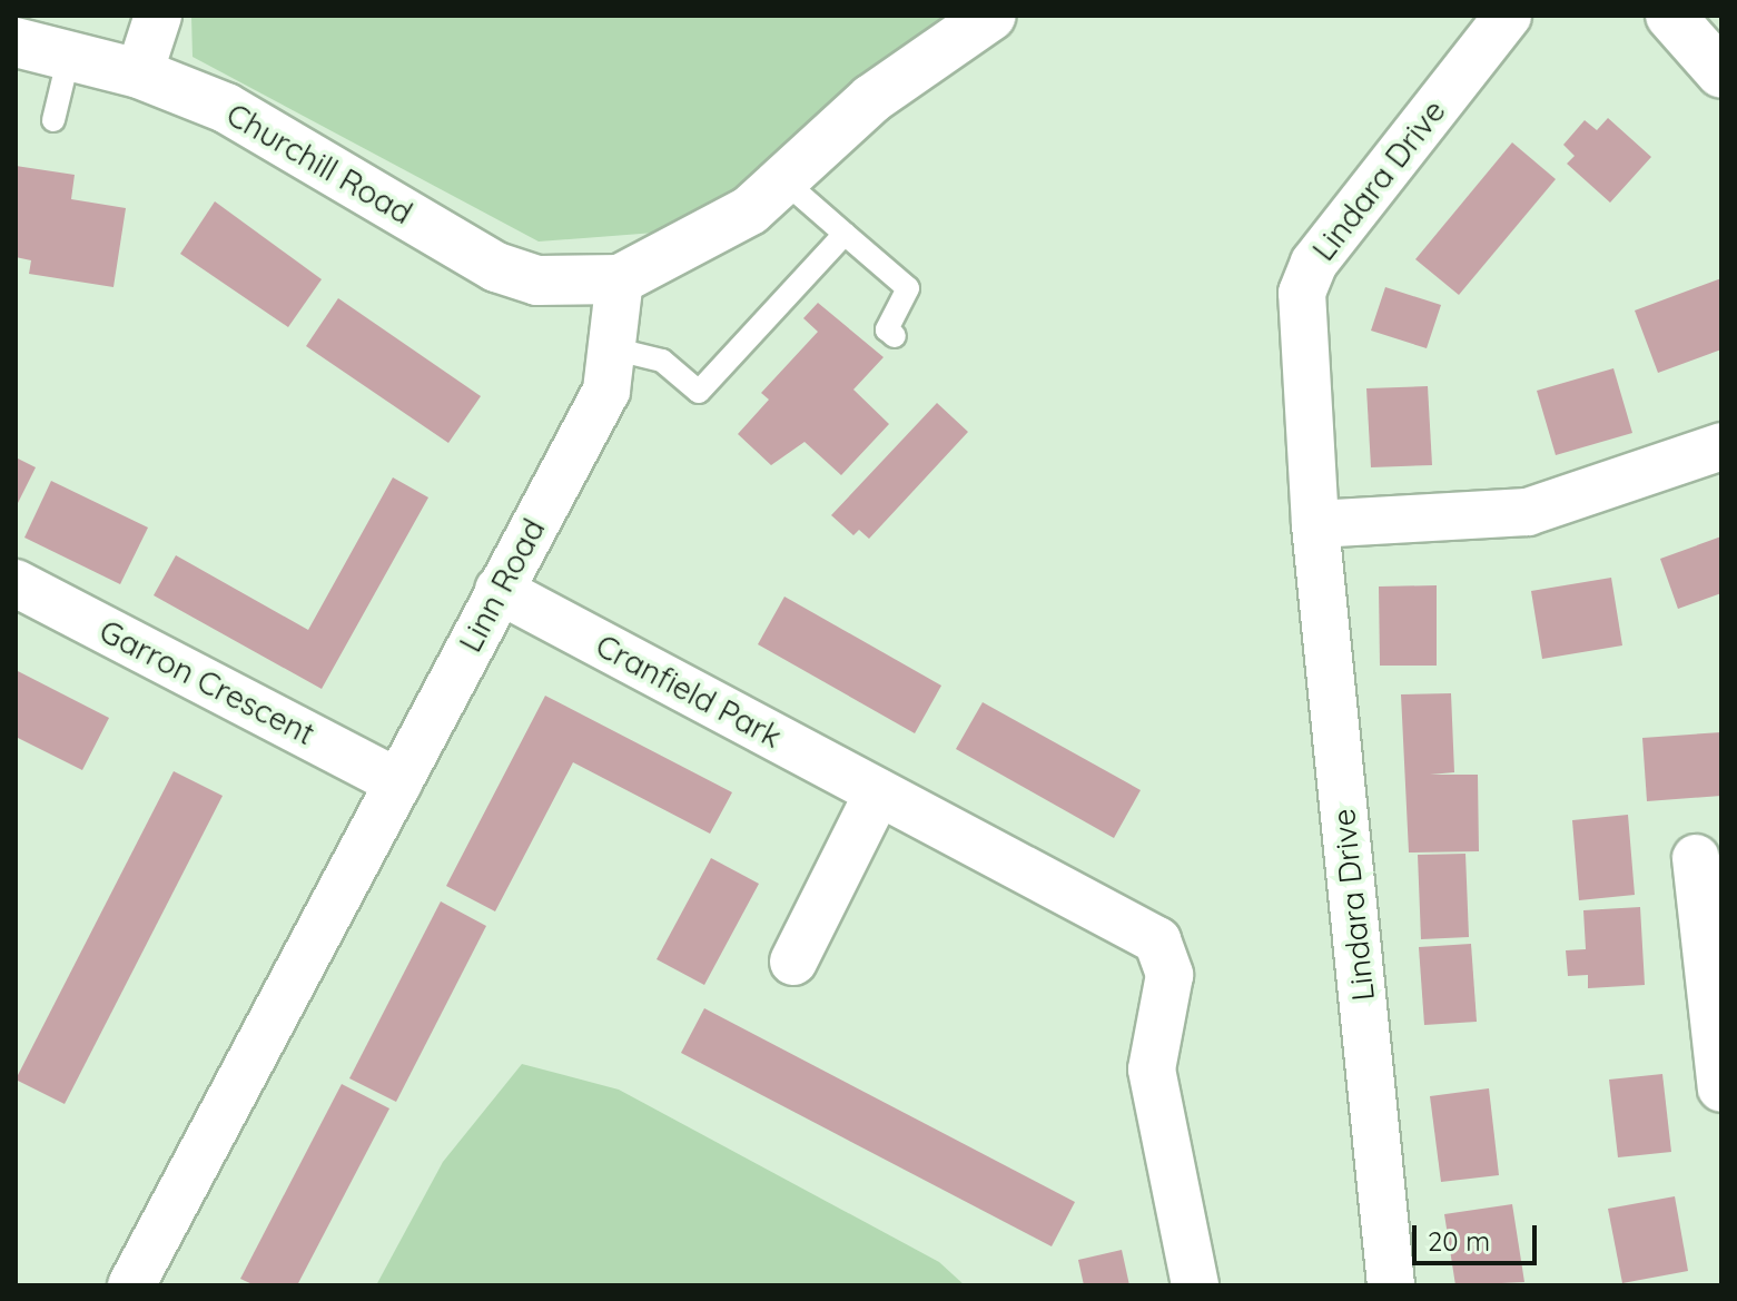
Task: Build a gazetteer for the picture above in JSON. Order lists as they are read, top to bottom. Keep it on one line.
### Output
{"streets":{"street":["Churchill Road","Lindara Drive","Linn Road","Garron Crescent","Cranfield Park"]},"crossings":[["Churchill Road","Linn Road"],["Linn Road","Garron Crescent"],["Linn Road","Cranfield Park"]],"scale_bar":"20 m"}
